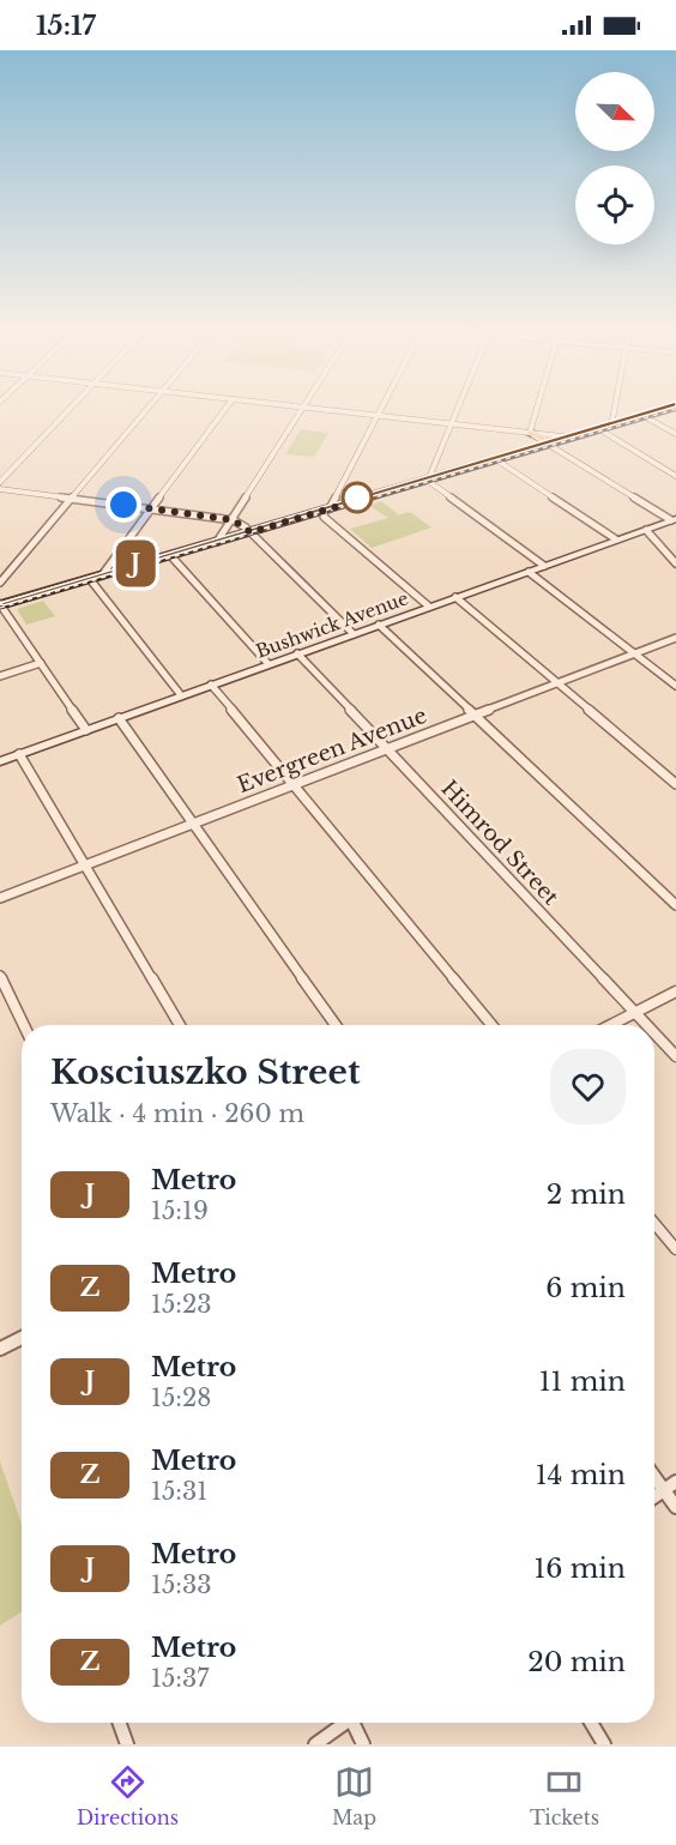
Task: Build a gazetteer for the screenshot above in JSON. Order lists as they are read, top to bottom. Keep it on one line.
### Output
{"streets":{"main road":["Bushwick Avenue"],"street":["Evergreen Avenue","Himrod Street"]},"crossings":[["Bushwick Avenue","Himrod Street"],["Evergreen Avenue","Himrod Street"]],"lines":["metro line J"],"north":"bottom right","page":{"status":"15:17","on_map":"J","heading":["Kosciuszko Street","Walk · 4 min · 260 m"],"list":[{"mark":"J","name":"Metro","note":"15:19","value":"2 min"},{"mark":"Z","name":"Metro","note":"15:23","value":"6 min"},{"mark":"J","name":"Metro","note":"15:28","value":"11 min"},{"mark":"Z","name":"Metro","note":"15:31","value":"14 min"},{"mark":"J","name":"Metro","note":"15:33","value":"16 min"},{"mark":"Z","name":"Metro","note":"15:37","value":"20 min"}],"tabs":["Directions","Map","Tickets"]}}
